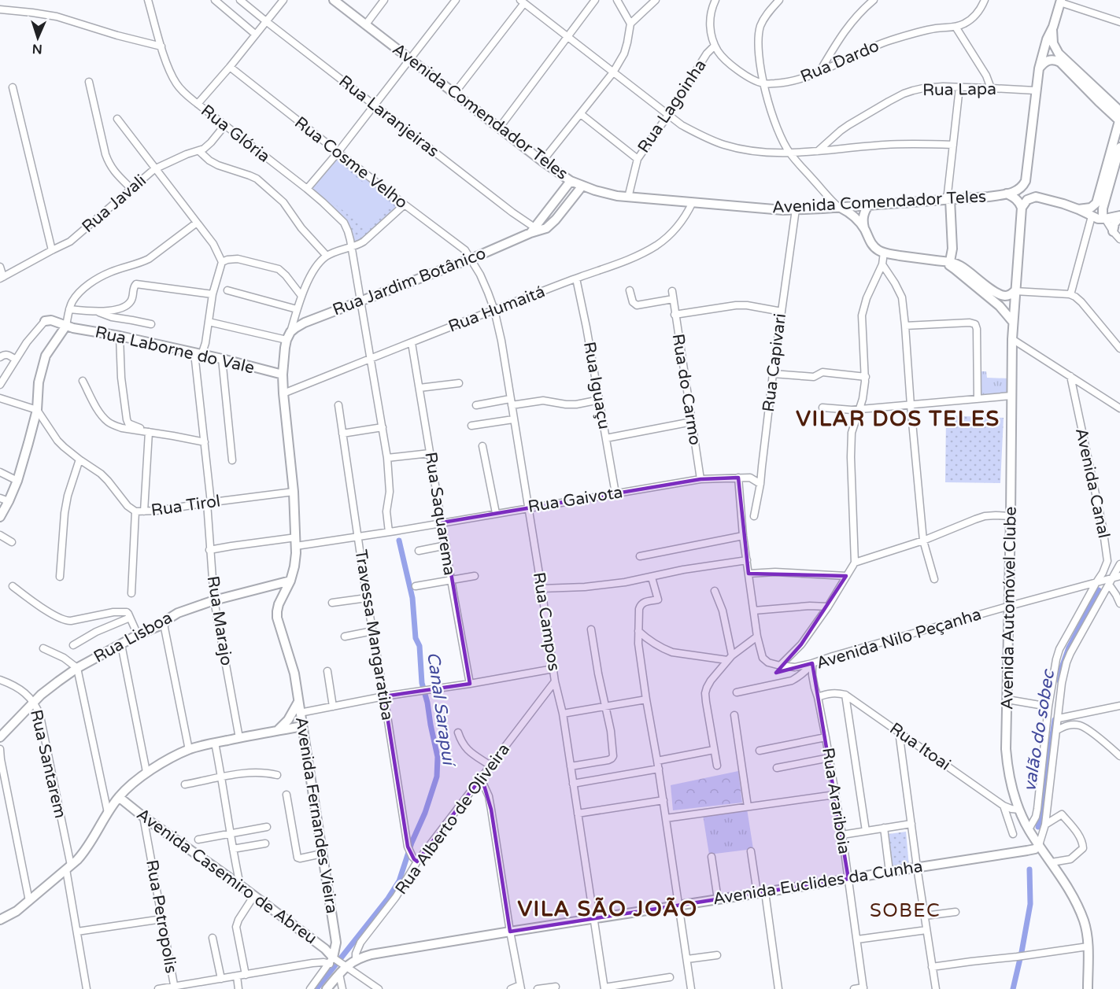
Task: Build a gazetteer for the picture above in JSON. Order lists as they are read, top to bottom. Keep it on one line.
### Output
{"streets":{"main road":["Avenida Comendador Teles","Rua Jardim Botânico","Rua Laborne do Vale","Avenida Automóvel Clube","Rua Lisboa","Avenida Fernandes Vieira","Avenida Casemiro de Abreu","Avenida Euclides da Cunha"],"street":["Rua Dardo","Rua Lapa","Rua Lagoinha","Rua Laranjeiras","Rua Glória","Rua Cosme Velho","Rua Javali","Rua Humaitá","Rua Capivari","Rua Iguaçu","Rua do Carmo","Avenida Canal","Rua Gaivota","Rua Tirol","Rua Saquarema","Rua Marajo","Rua Campos","Travessa Mangaratiba","Avenida Nilo Peçanha","Rua Itoai","Rua Santarem","Rua Arariboia","Rua Alberto de Oliveira","Rua Petropolis"]},"crossings":[["Rua Lagoinha","Avenida Comendador Teles"],["Avenida Comendador Teles","Rua Jardim Botânico"],["Avenida Comendador Teles","Rua Humaitá"],["Avenida Comendador Teles","Rua Capivari"],["Avenida Comendador Teles","Avenida Automóvel Clube"],["Rua Laranjeiras","Rua Jardim Botânico"],["Rua Glória","Rua Javali"],["Rua Cosme Velho","Rua Jardim Botânico"],["Rua Cosme Velho","Rua Campos"],["Rua Jardim Botânico","Rua Campos"],["Rua Jardim Botânico","Avenida Fernandes Vieira"],["Rua Humaitá","Rua Iguaçu"],["Rua Humaitá","Rua Saquarema"],["Rua Humaitá","Rua Campos"],["Rua Humaitá","Avenida Fernandes Vieira"],["Rua Laborne do Vale","Rua Marajo"],["Rua Laborne do Vale","Avenida Fernandes Vieira"],["Rua Capivari","Rua Gaivota"],["Rua Iguaçu","Rua Gaivota"],["Rua do Carmo","Rua Gaivota"],["Avenida Canal","Avenida Automóvel Clube"],["Avenida Canal","Avenida Nilo Peçanha"],["Rua Gaivota","Rua Saquarema"],["Rua Gaivota","Rua Marajo"],["Rua Gaivota","Rua Campos"],["Rua Gaivota","Travessa Mangaratiba"],["Rua Gaivota","Avenida Fernandes Vieira"],["Rua Tirol","Rua Marajo"],["Rua Tirol","Avenida Fernandes Vieira"],["Avenida Automóvel Clube","Avenida Nilo Peçanha"],["Avenida Automóvel Clube","Rua Itoai"],["Avenida Automóvel Clube","Avenida Euclides da Cunha"],["Rua Marajo","Rua Lisboa"],["Rua Campos","Rua Alberto de Oliveira"],["Rua Campos","Avenida Euclides da Cunha"],["Travessa Mangaratiba","Rua Alberto de Oliveira"],["Rua Lisboa","Rua Santarem"],["Rua Lisboa","Avenida Fernandes Vieira"],["Avenida Nilo Peçanha","Rua Arariboia"],["Rua Arariboia","Avenida Euclides da Cunha"],["Avenida Fernandes Vieira","Avenida Casemiro de Abreu"],["Avenida Fernandes Vieira","Avenida Euclides da Cunha"],["Rua Alberto de Oliveira","Avenida Euclides da Cunha"],["Avenida Casemiro de Abreu","Avenida Euclides da Cunha"],["Avenida Casemiro de Abreu","Rua Petropolis"]],"districts":["VILAR DOS TELES","VILA SÃO JOÃO","SOBEC"],"water":["Canal Sarapuí","valão do sobec"],"north":"bottom"}
